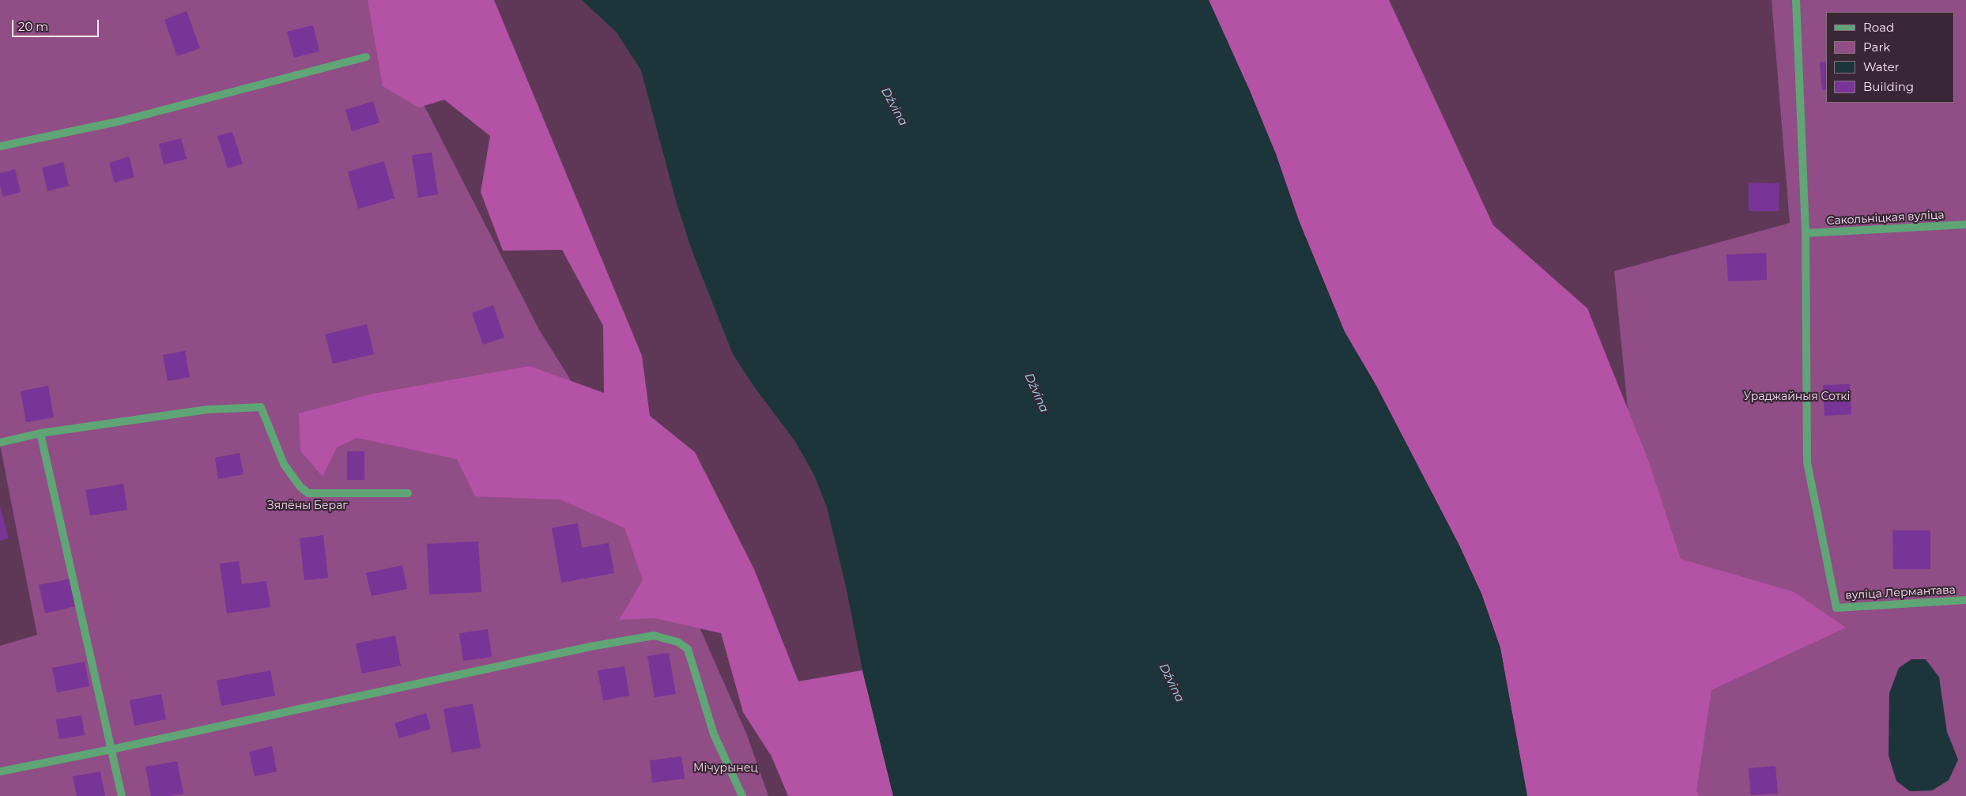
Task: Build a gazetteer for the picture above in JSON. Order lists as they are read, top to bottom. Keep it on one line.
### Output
{"streets":{"street":["Сакольніцкая вуліца","вуліца Лермантава"]},"crossings":[["Сакольніцкая вуліца","вуліца Лермантава"]],"water":["Dźvina"],"parks":["Ураджайныя Соткі","Зялёны Бераг","Мічурынец"],"legend":["Road","Park","Water","Building"],"scale_bar":"20 m"}
